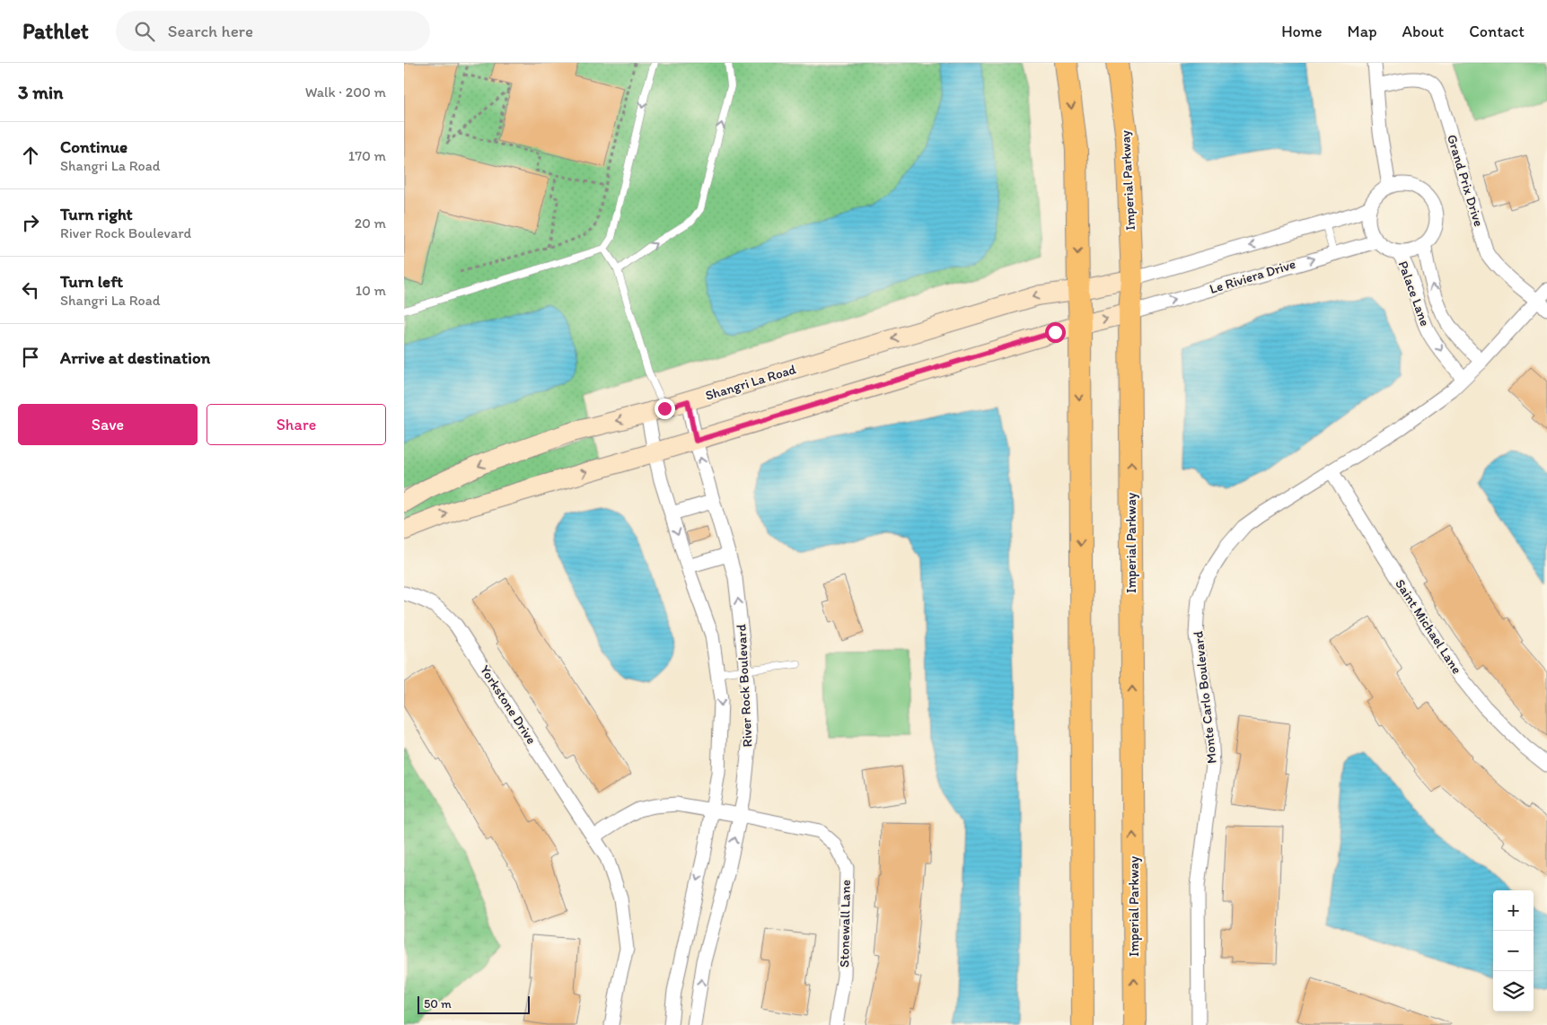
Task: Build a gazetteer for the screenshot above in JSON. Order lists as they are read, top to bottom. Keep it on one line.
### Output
{"streets":{"main road":["Imperial Parkway"],"street":["Grand Prix Drive","Le Riviera Drive","Palace Lane","Shangri La Road","Saint Michael Lane","River Rock Boulevard","Monte Carlo Boulevard","Yorkstone Drive","Stonewall Lane"]},"crossings":[["Imperial Parkway","Le Riviera Drive"],["Imperial Parkway","Shangri La Road"],["Grand Prix Drive","Monte Carlo Boulevard"],["Le Riviera Drive","Palace Lane"],["Palace Lane","Monte Carlo Boulevard"],["Shangri La Road","River Rock Boulevard"],["Saint Michael Lane","Monte Carlo Boulevard"],["River Rock Boulevard","Stonewall Lane"]],"scale_bar":"50 m","page":{"header":"Pathlet","search":"Search here","nav":["Home","Map","About","Contact"],"heading":["3 min","Walk · 200 m"],"list":[["Continue","Shangri La Road","170 m"],["Turn right","River Rock Boulevard","20 m"],["Turn left","Shangri La Road","10 m"],"Arrive at destination"],"buttons":["Save","Share"],"map_buttons":["+","−"],"scale":"50 m"}}
